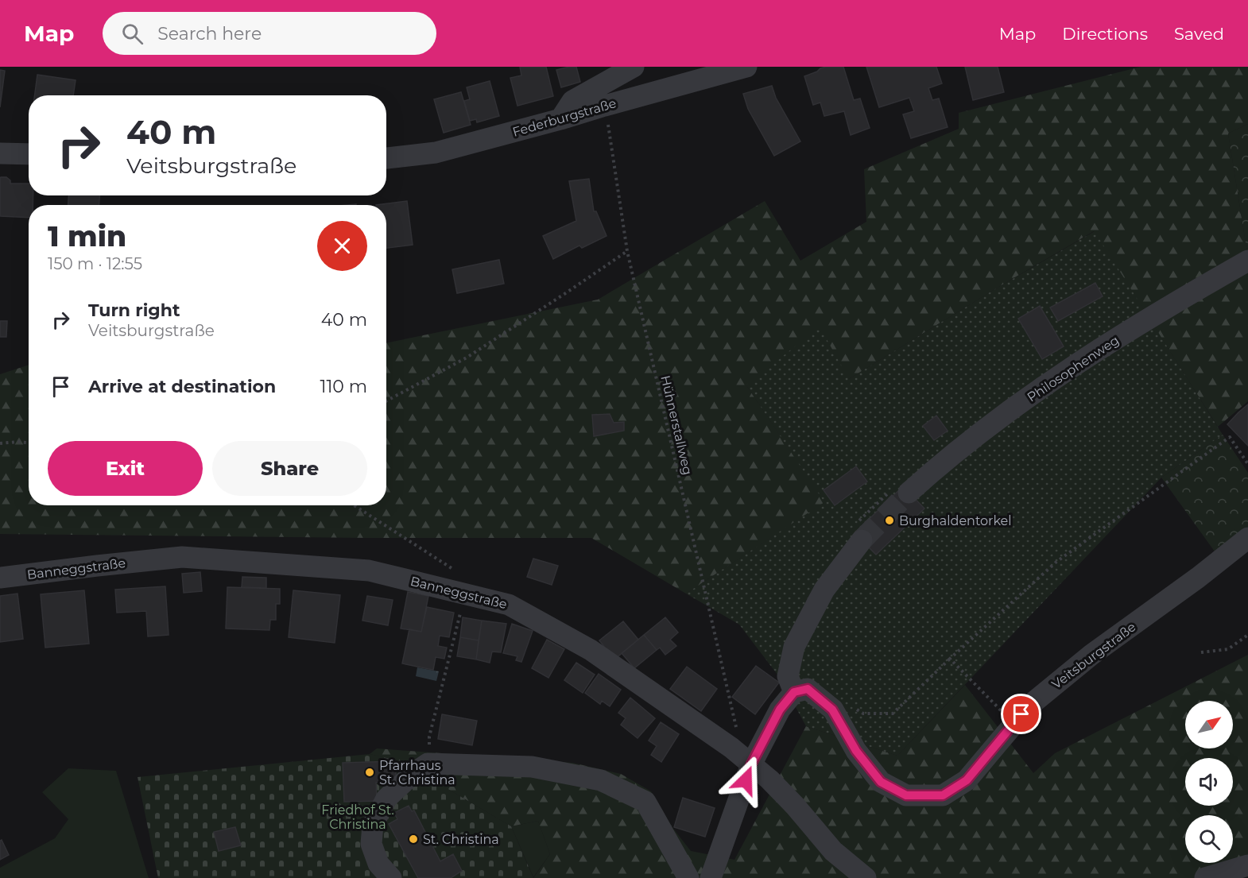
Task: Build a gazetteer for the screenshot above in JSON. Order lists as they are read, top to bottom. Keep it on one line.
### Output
{"streets":{"street":["Federburgstraße","Philosophenweg","Banneggstraße","Veitsburgstraße"],"path":["Hühnerstallweg"]},"crossings":[["Federburgstraße","Hühnerstallweg"],["Hühnerstallweg","Banneggstraße"]],"parks":["Friedhof St. Christina"],"places":["Burghaldentorkel","Pfarrhaus St. Christina","St. Christina"],"north":"top right","page":{"header":"Map","search":"Search here","nav":["Map","Directions","Saved"],"turn":["40 m","Veitsburgstraße"],"heading":["1 min","150 m · 12:55"],"list":[{"name":"Turn right","note":"Veitsburgstraße","value":"40 m"},{"name":"Arrive at destination","value":"110 m"}],"buttons":["Exit","Share"]}}
